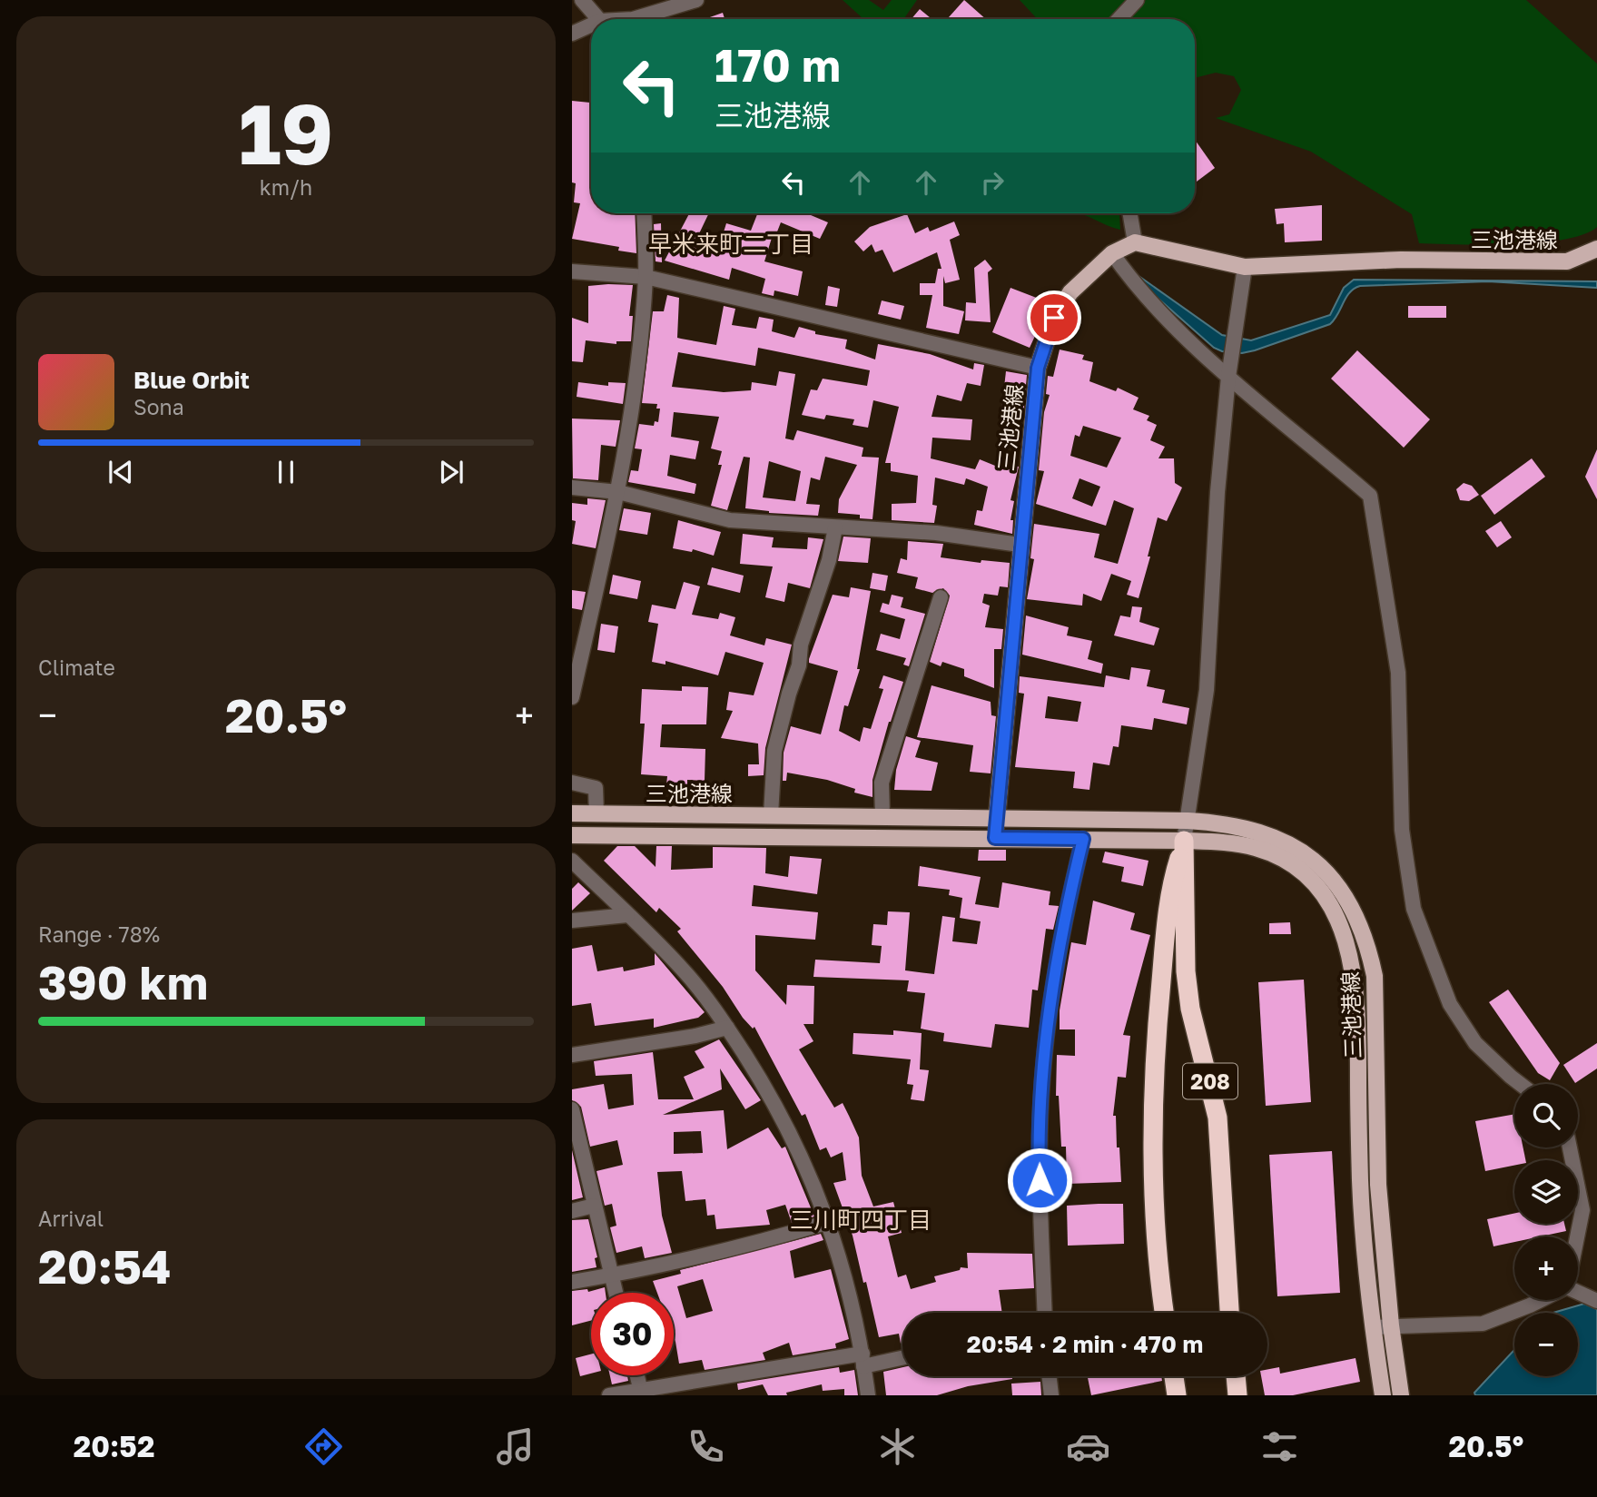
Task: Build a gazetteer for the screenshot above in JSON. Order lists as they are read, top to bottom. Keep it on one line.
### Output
{"streets":{"highway":["208"],"main road":["三池港線"]},"crossings":[["三池港線","208"]],"districts":["早米来町二丁目","三川町四丁目"],"page":{"tile":[["19","km/h"],"Climate",["Range · 78%","390 km"],["Arrival","20:54"]],"turn":["170 m","三池港線"],"song":["Blue Orbit","Sona"],"heat":["−","20.5°","+"],"map_buttons":["+","−"],"limit":"30","trip":"20:54 · 2 min · 470 m","tabs":["20:52","20.5°"]}}
